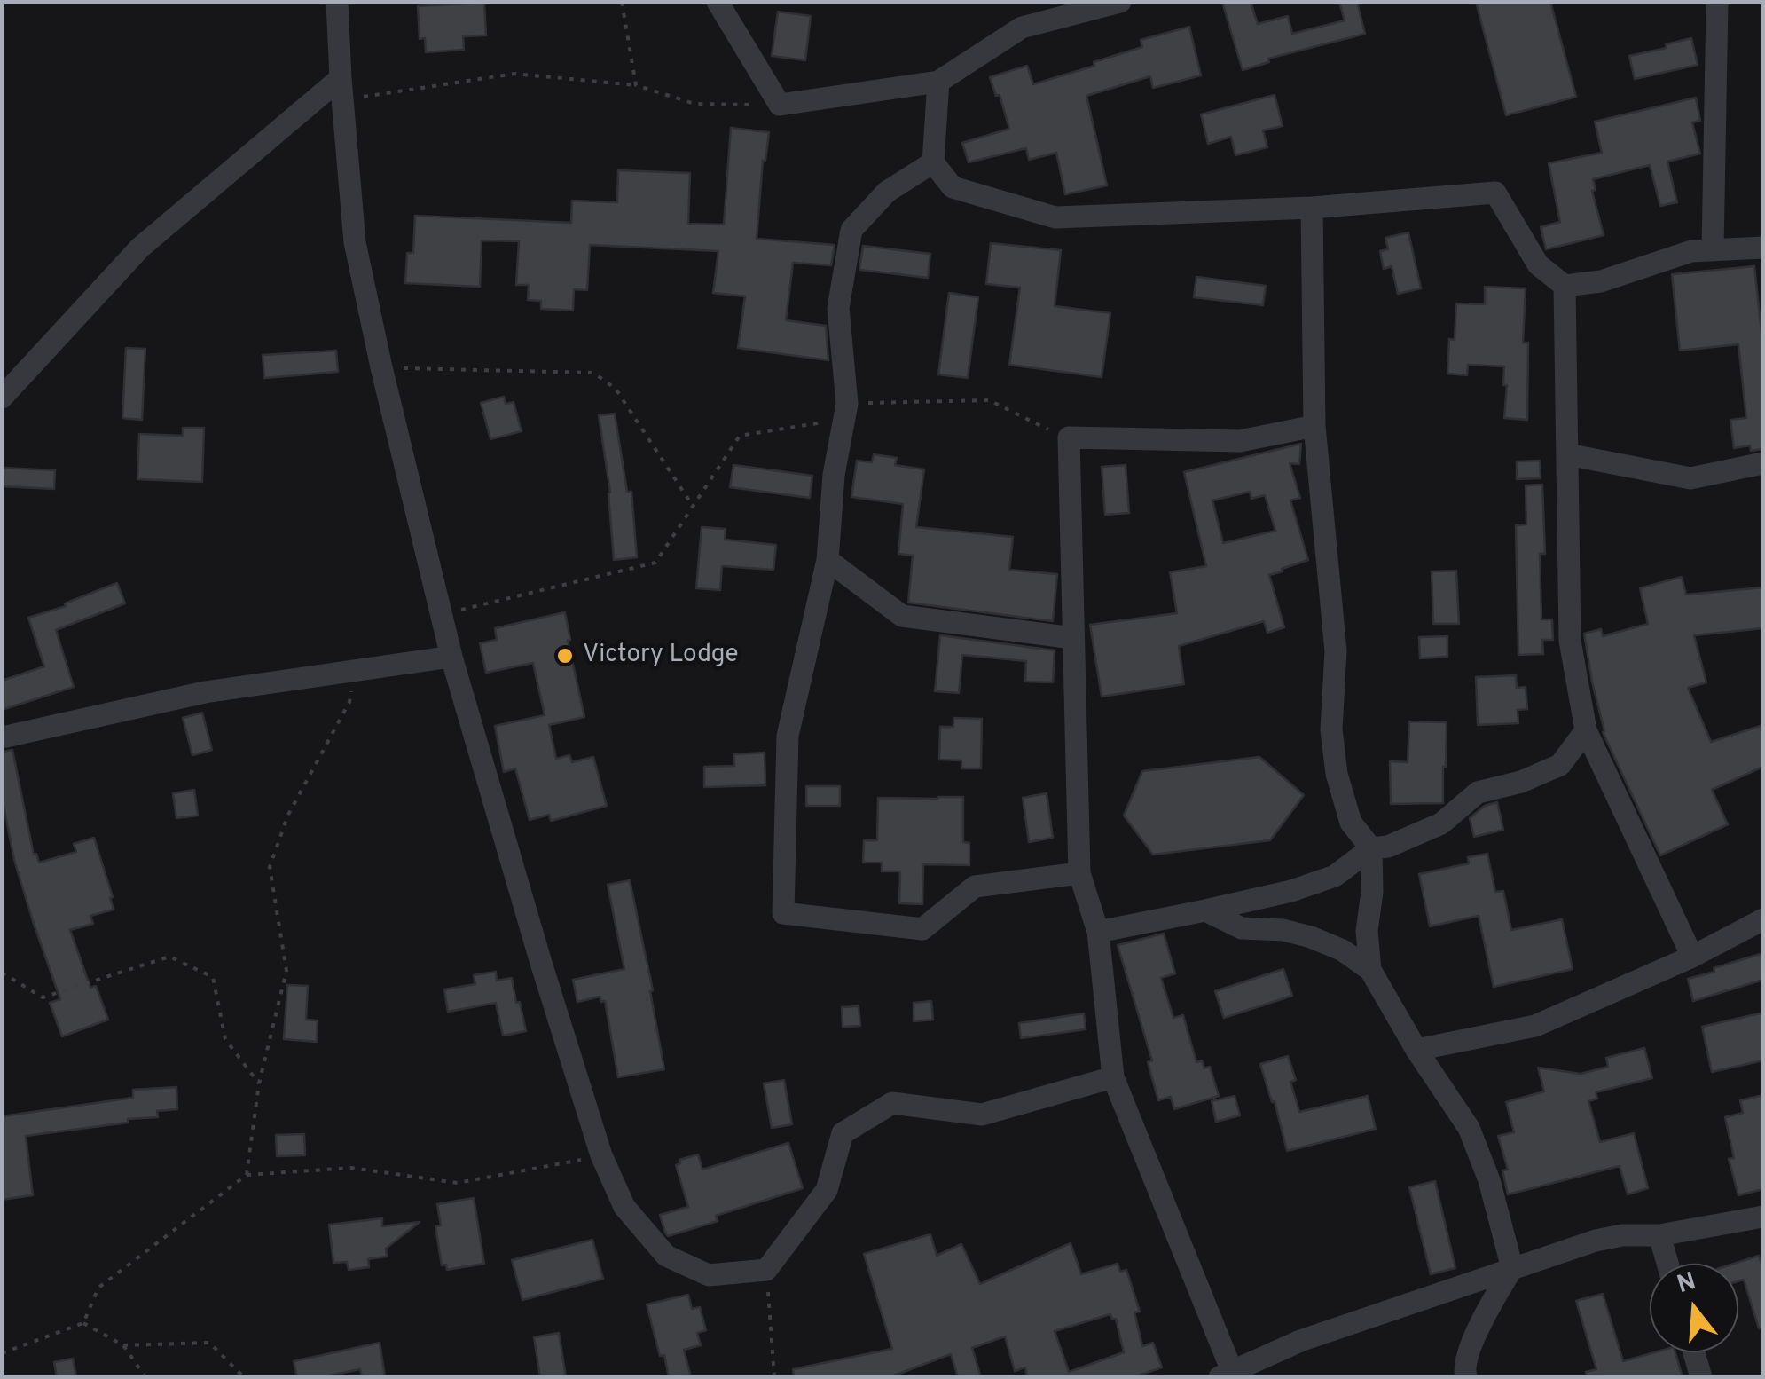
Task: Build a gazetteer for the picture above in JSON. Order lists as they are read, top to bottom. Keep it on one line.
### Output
{"places":["Victory Lodge"],"north":"top"}
